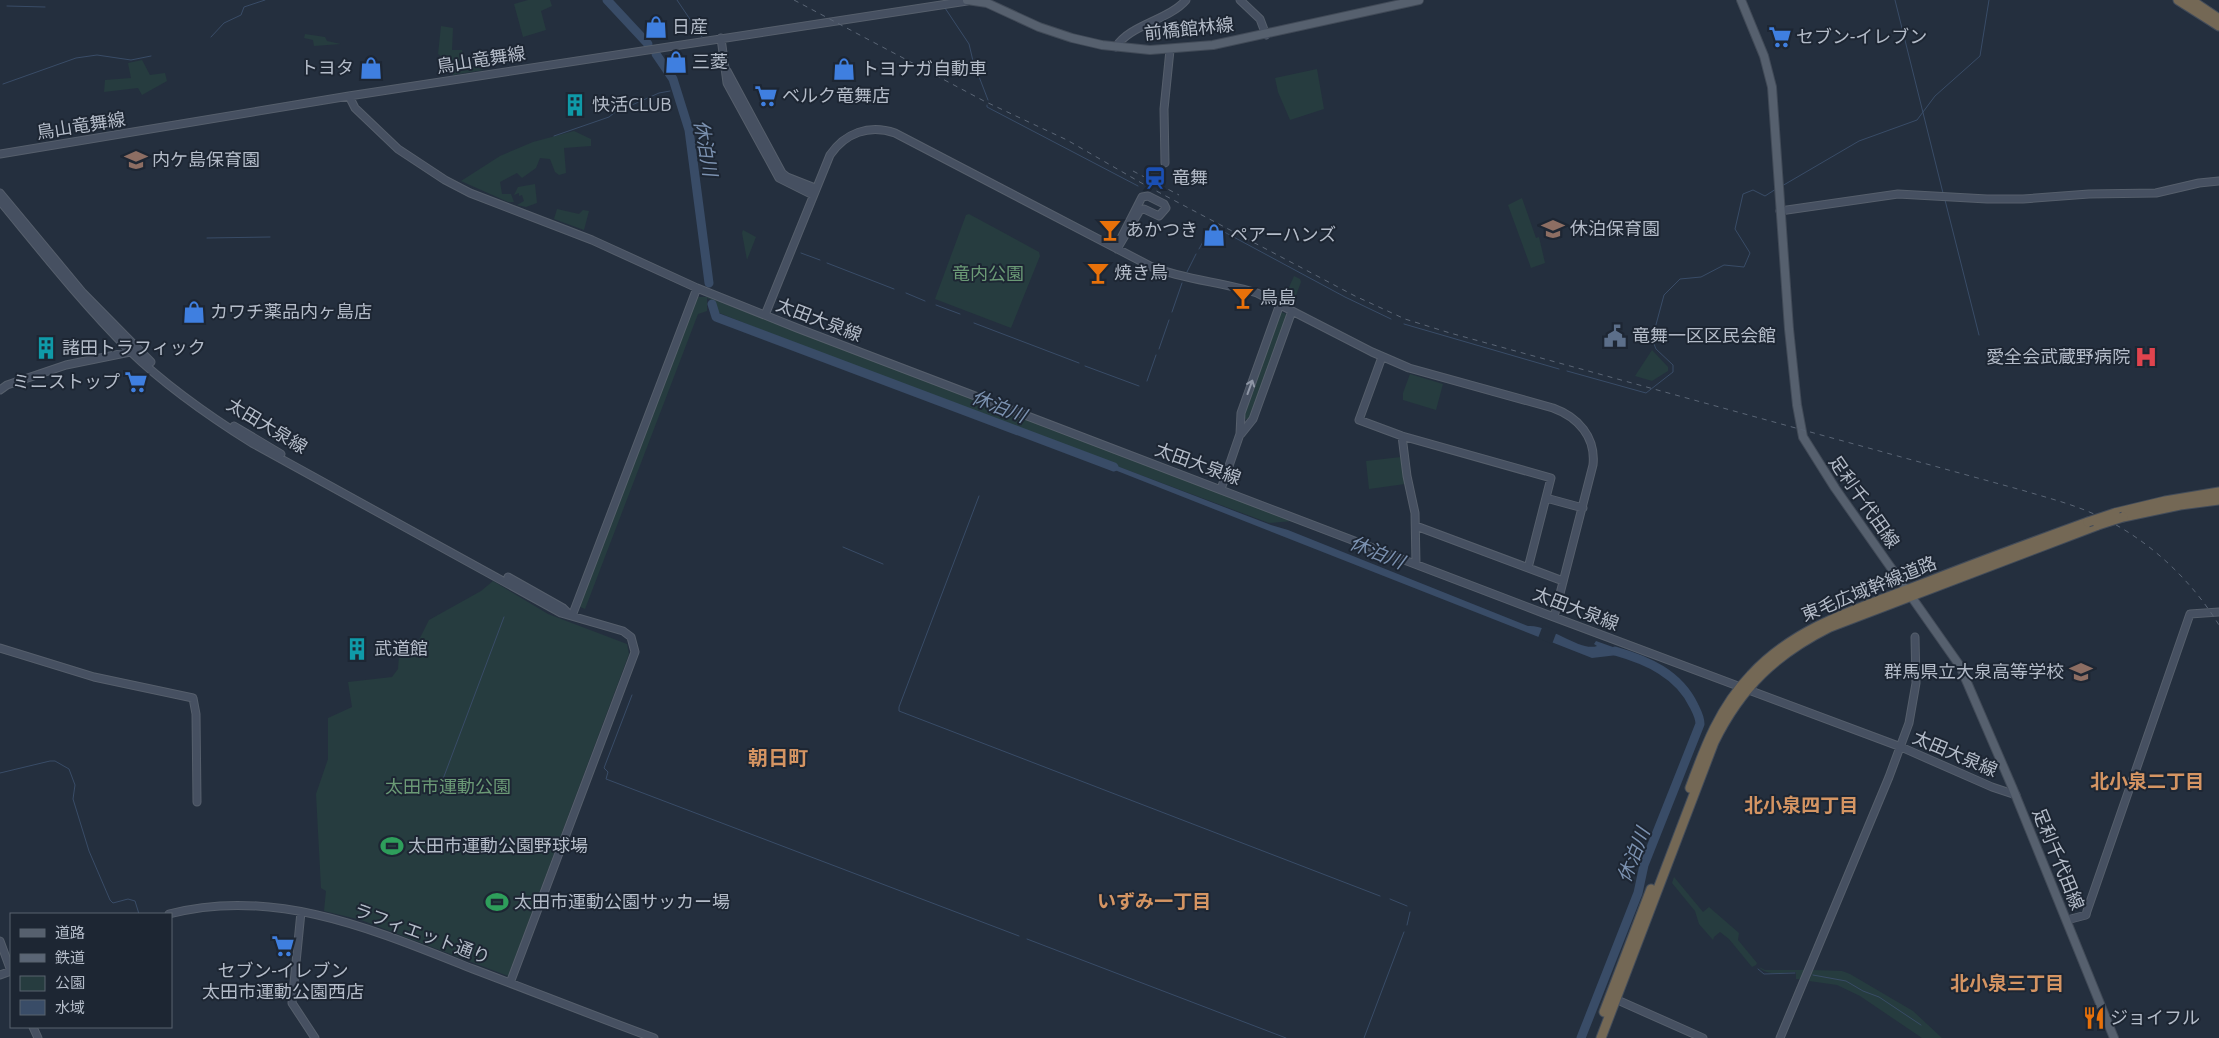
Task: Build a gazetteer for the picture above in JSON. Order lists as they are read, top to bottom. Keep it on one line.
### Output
{"streets":{"highway":["東毛広域幹線道路"],"main road":["前橋館林線","足利千代田線"],"street":["鳥山竜舞線","太田大泉線","ラフィエット通り"]},"crossings":[["前橋館林線","鳥山竜舞線"],["鳥山竜舞線","太田大泉線"],["太田大泉線","足利千代田線"],["太田大泉線","東毛広域幹線道路"],["太田大泉線","ラフィエット通り"],["足利千代田線","東毛広域幹線道路"]],"districts":["朝日町","北小泉二丁目","北小泉四丁目","いずみ一丁目","北小泉三丁目"],"water":["休泊川"],"parks":["竜内公園","太田市運動公園"],"places":{"shop":["日産","三菱","トヨタ","トヨナガ自動車","ペアーハンズ","カワチ薬品内ヶ島店"],"supermarket":["セブン-イレブン","ベルク竜舞店","ミニストップ","セブン-イレブン 太田市運動公園西店"],"building":["快活CLUB","諸田トラフィック","武道館"],"school or university":["内ケ島保育園","休泊保育園","群馬県立大泉高等学校"],"station":["竜舞"],"bar":["あかつき","焼き鳥","鳥島"],"public building":["竜舞一区区民会館"],"hospital":["愛全会武蔵野病院"],"sports":["太田市運動公園野球場","太田市運動公園サッカー場"],"restaurant":["ジョイフル"]},"legend":["道路","鉄道","公園","水域"]}
